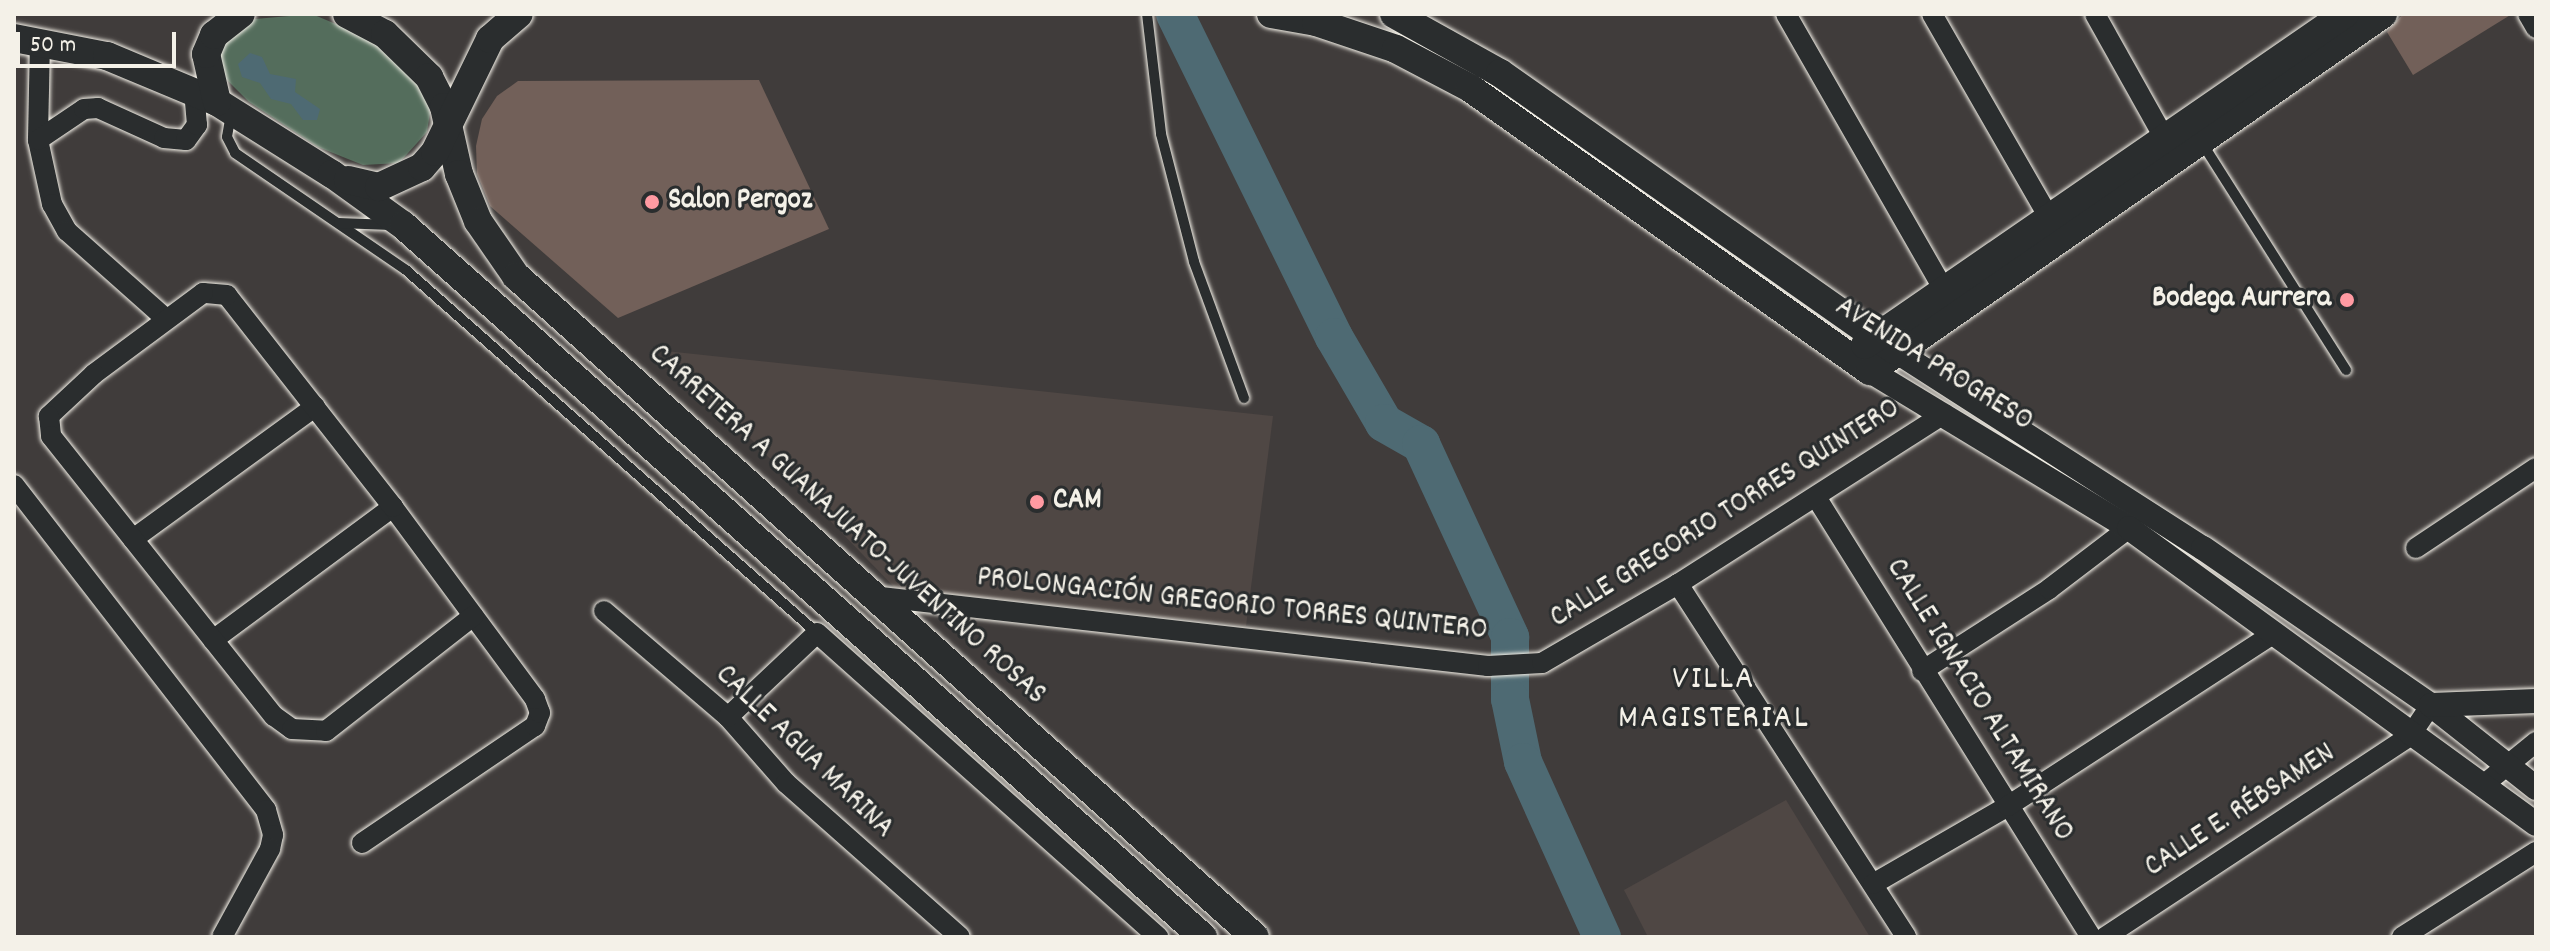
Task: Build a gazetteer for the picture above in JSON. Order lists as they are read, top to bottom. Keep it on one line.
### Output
{"streets":{"main road":["AVENIDA PROGRESO","CARRETERA A GUANAJUATO-JUVENTINO ROSAS"],"street":["CALLE GREGORIO TORRES QUINTERO","PROLONGACIÓN GREGORIO TORRES QUINTERO","CALLE IGNACIO ALTAMIRANO","CALLE AGUA MARINA","CALLE E. RÉBSAMEN"]},"crossings":[["AVENIDA PROGRESO","CALLE GREGORIO TORRES QUINTERO"],["AVENIDA PROGRESO","CALLE E. RÉBSAMEN"],["CALLE GREGORIO TORRES QUINTERO","PROLONGACIÓN GREGORIO TORRES QUINTERO"],["CALLE GREGORIO TORRES QUINTERO","CALLE IGNACIO ALTAMIRANO"],["CARRETERA A GUANAJUATO-JUVENTINO ROSAS","PROLONGACIÓN GREGORIO TORRES QUINTERO"]],"districts":["VILLA MAGISTERIAL"],"places":["Salon Pergoz","Bodega Aurrera","CAM"],"scale_bar":"50 m"}
